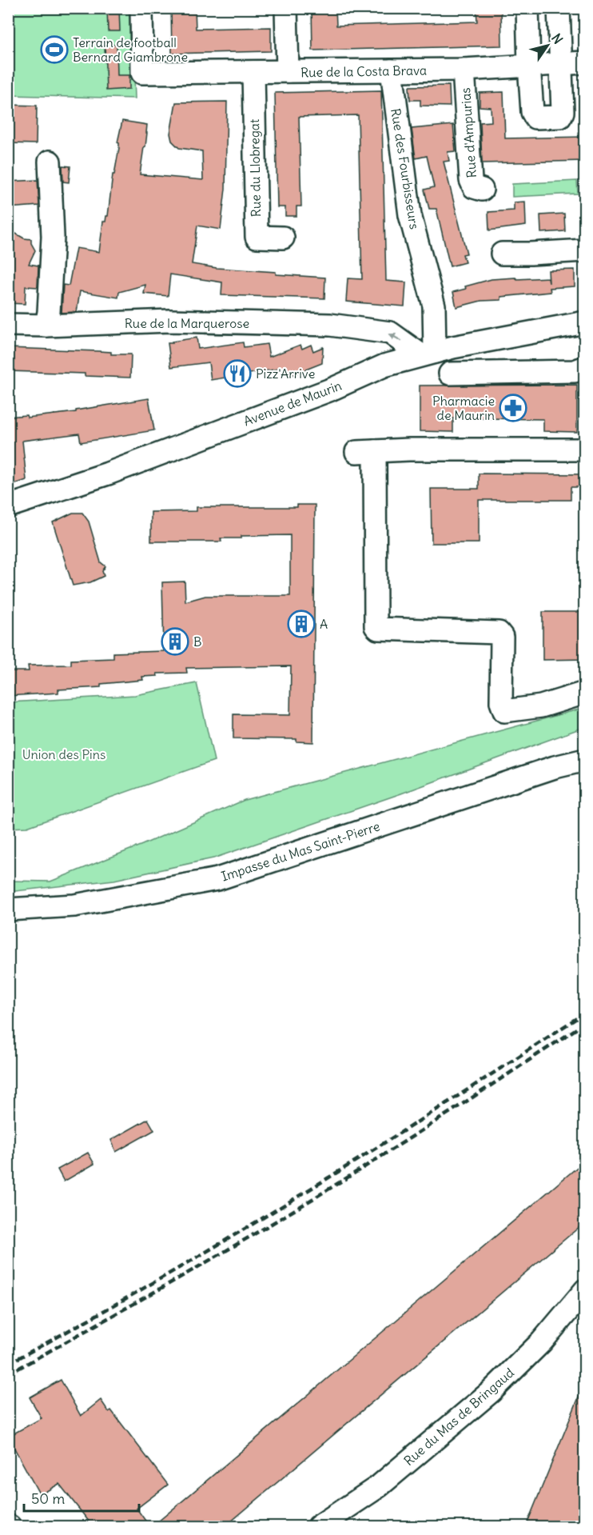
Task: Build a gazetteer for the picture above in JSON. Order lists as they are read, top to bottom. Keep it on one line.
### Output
{"streets":{"street":["Rue de la Costa Brava","Rue d'Ampurias","Rue du Llobregat","Rue des Fourbisseurs","Rue de la Marquerose","Avenue de Maurin","Impasse du Mas Saint-Pierre","Rue du Mas de Bringaud"]},"crossings":[["Rue de la Costa Brava","Rue d'Ampurias"],["Rue de la Costa Brava","Rue du Llobregat"],["Rue de la Costa Brava","Rue des Fourbisseurs"],["Rue des Fourbisseurs","Rue de la Marquerose"],["Rue des Fourbisseurs","Avenue de Maurin"],["Rue de la Marquerose","Avenue de Maurin"]],"parks":["Union des Pins"],"places":{"sports":["Terrain de football Bernard Giambrone"],"restaurant":["Pizz'Arrive"],"pharmacy":["Pharmacie de Maurin"],"building":["A","B"]},"scale_bar":"50 m","north":"top right"}
